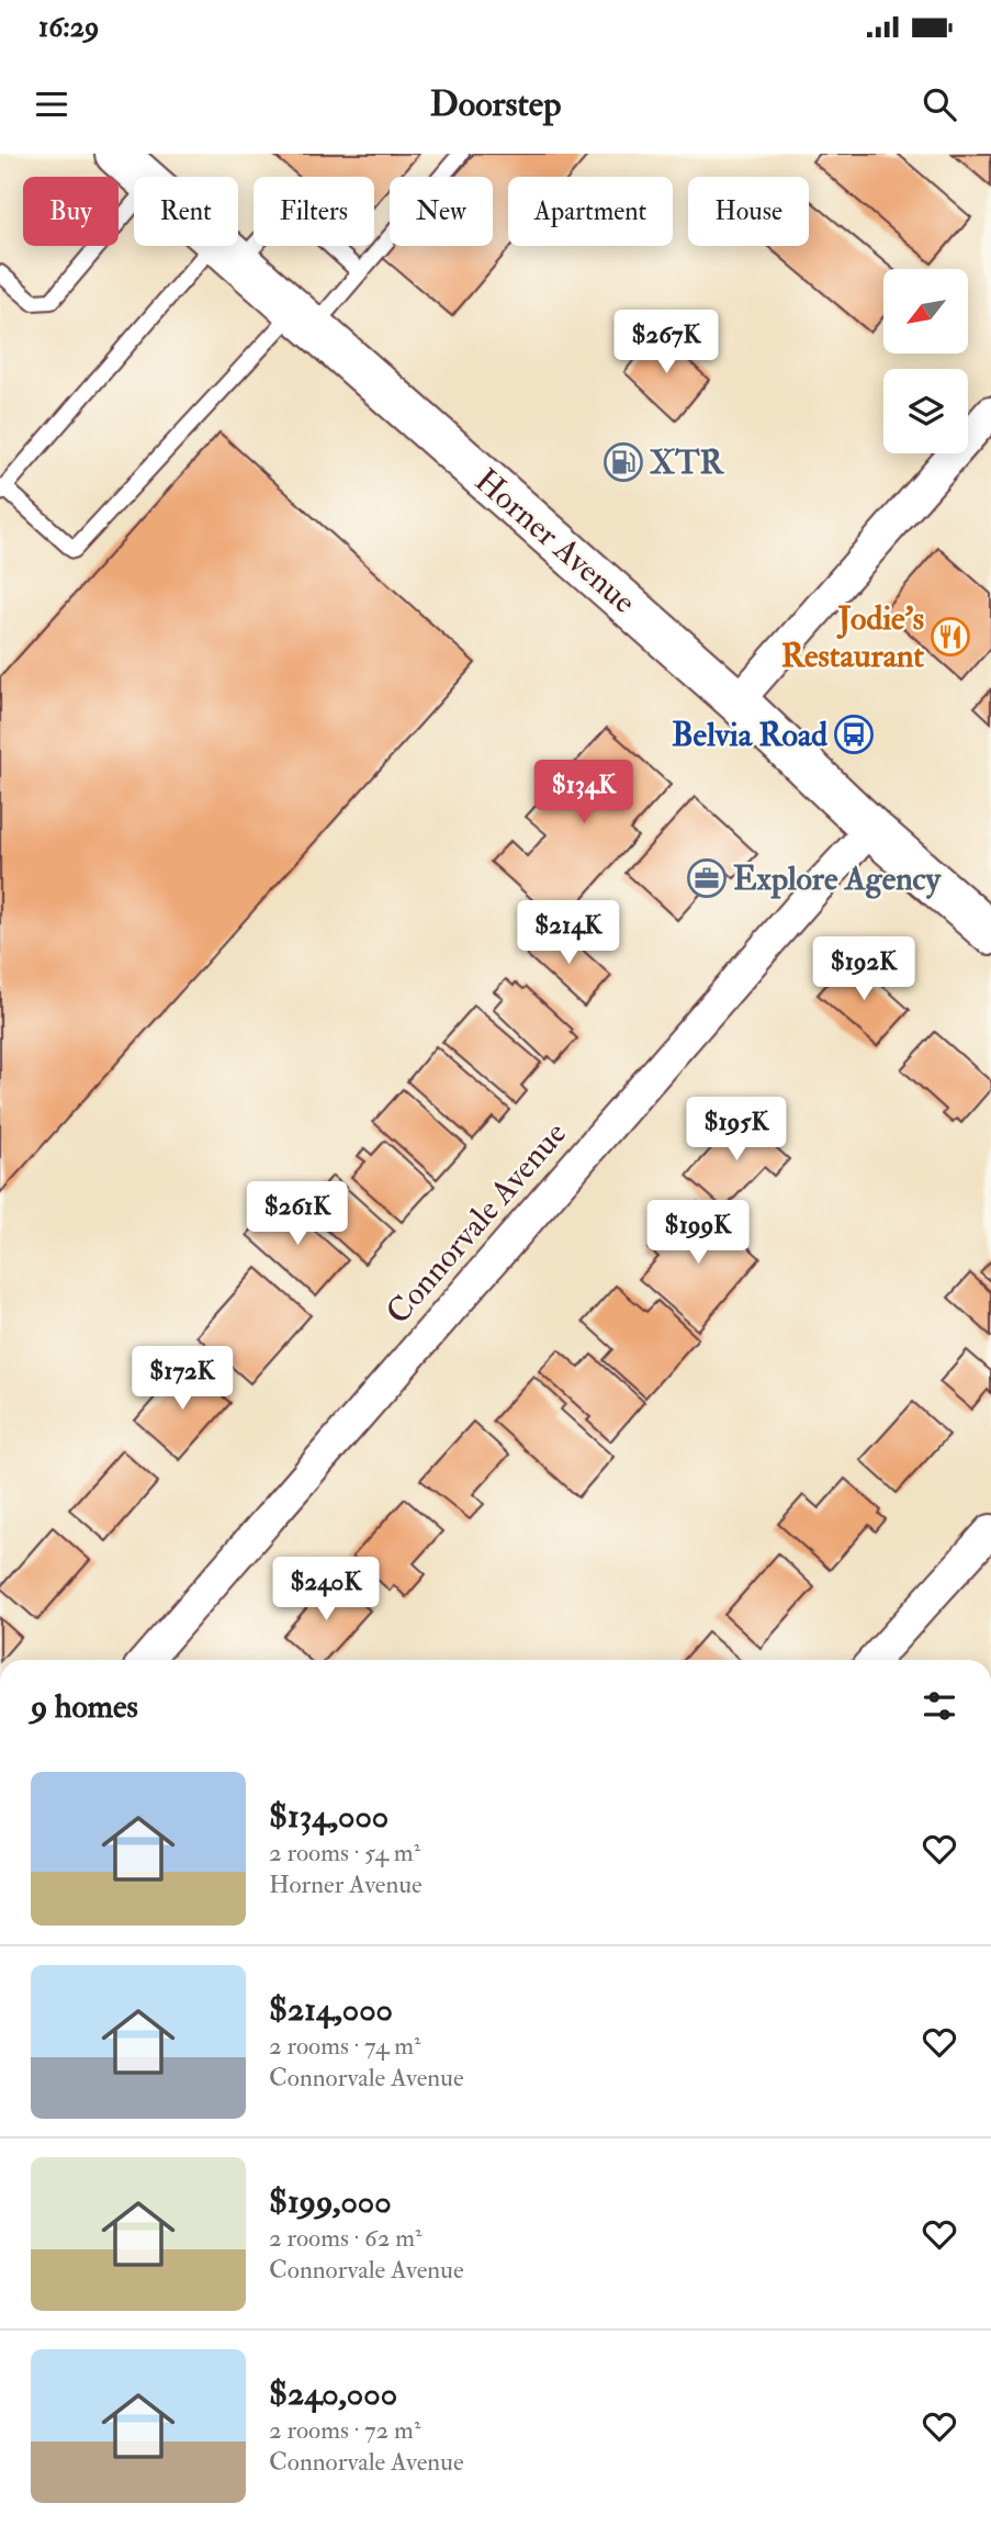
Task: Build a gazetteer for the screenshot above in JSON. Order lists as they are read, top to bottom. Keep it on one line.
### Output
{"streets":{"main road":["Horner Avenue"],"street":["Connorvale Avenue"]},"crossings":[["Horner Avenue","Connorvale Avenue"]],"places":{"fuel station":["XTR"],"restaurant":["Jodie's Restaurant"],"bus stop":["Belvia Road"],"office":["Explore Agency"]},"north":"bottom left","page":{"status":"16:29","header":"Doorstep","chip":["Buy","Rent","Filters","New","Apartment","House"],"price":["$267K","$134K","$214K","$192K","$195K","$261K","$199K","$172K","$240K"],"heading":"9 homes","list":[{"name":"$134,000","note":"2 rooms · 54 m² · Horner Avenue"},{"name":"$214,000","note":"2 rooms · 74 m² · Connorvale Avenue"},{"name":"$199,000","note":"2 rooms · 62 m² · Connorvale Avenue"},{"name":"$240,000","note":"2 rooms · 72 m² · Connorvale Avenue"}]}}
